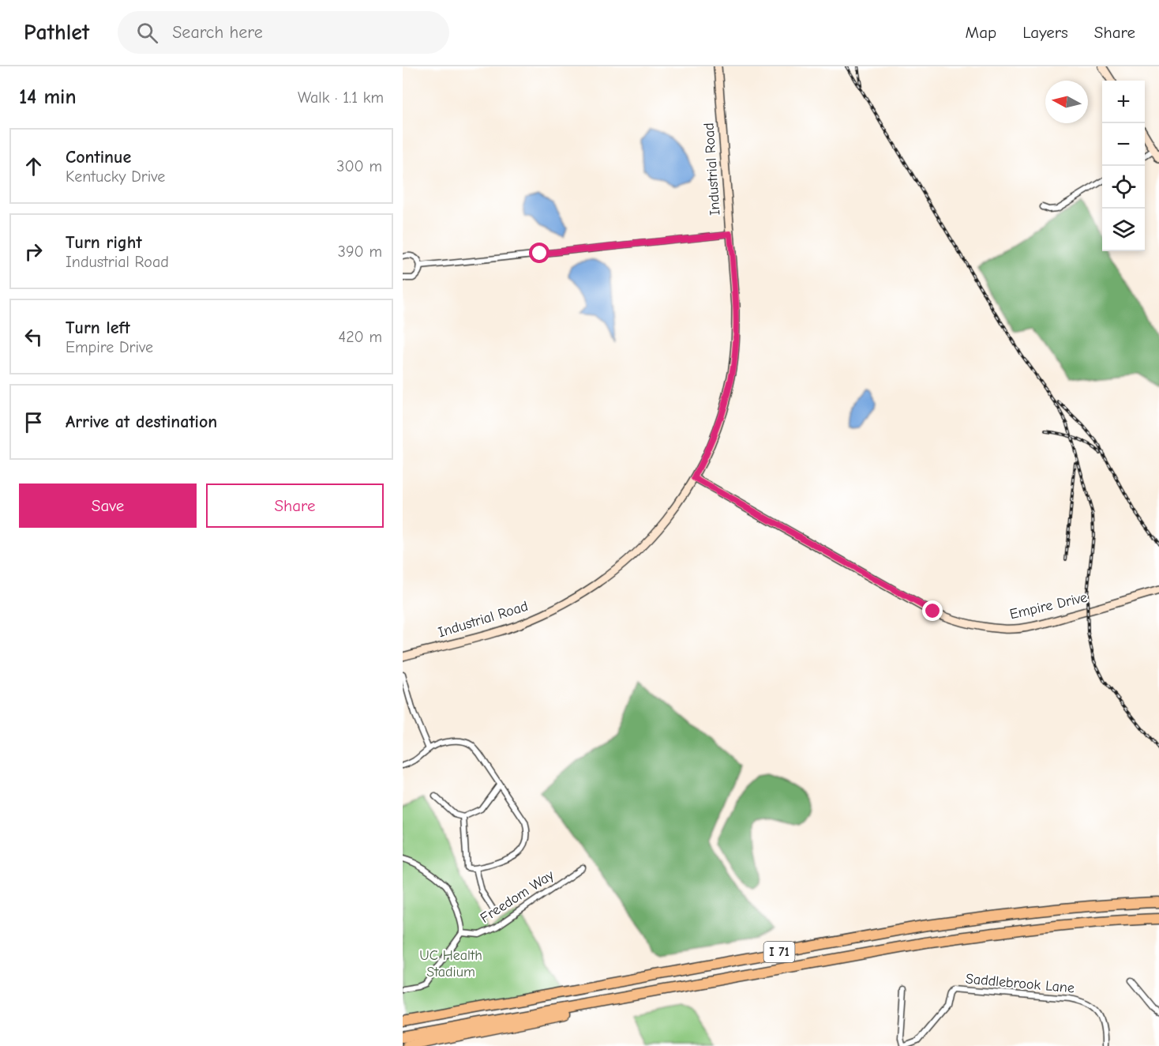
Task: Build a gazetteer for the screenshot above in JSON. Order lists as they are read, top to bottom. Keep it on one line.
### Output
{"streets":{"highway":["I 71"],"main road":["Industrial Road","Empire Drive"],"street":["Freedom Way","Saddlebrook Lane"]},"crossings":[["Industrial Road","Empire Drive"]],"parks":["UC Health Stadium"],"north":"left","page":{"header":"Pathlet","search":"Search here","nav":["Map","Layers","Share"],"heading":["14 min","Walk · 1.1 km"],"map_buttons":["+","−"],"list":[["Continue","Kentucky Drive","300 m"],["Turn right","Industrial Road","390 m"],["Turn left","Empire Drive","420 m"],"Arrive at destination"],"buttons":["Save","Share"]}}
